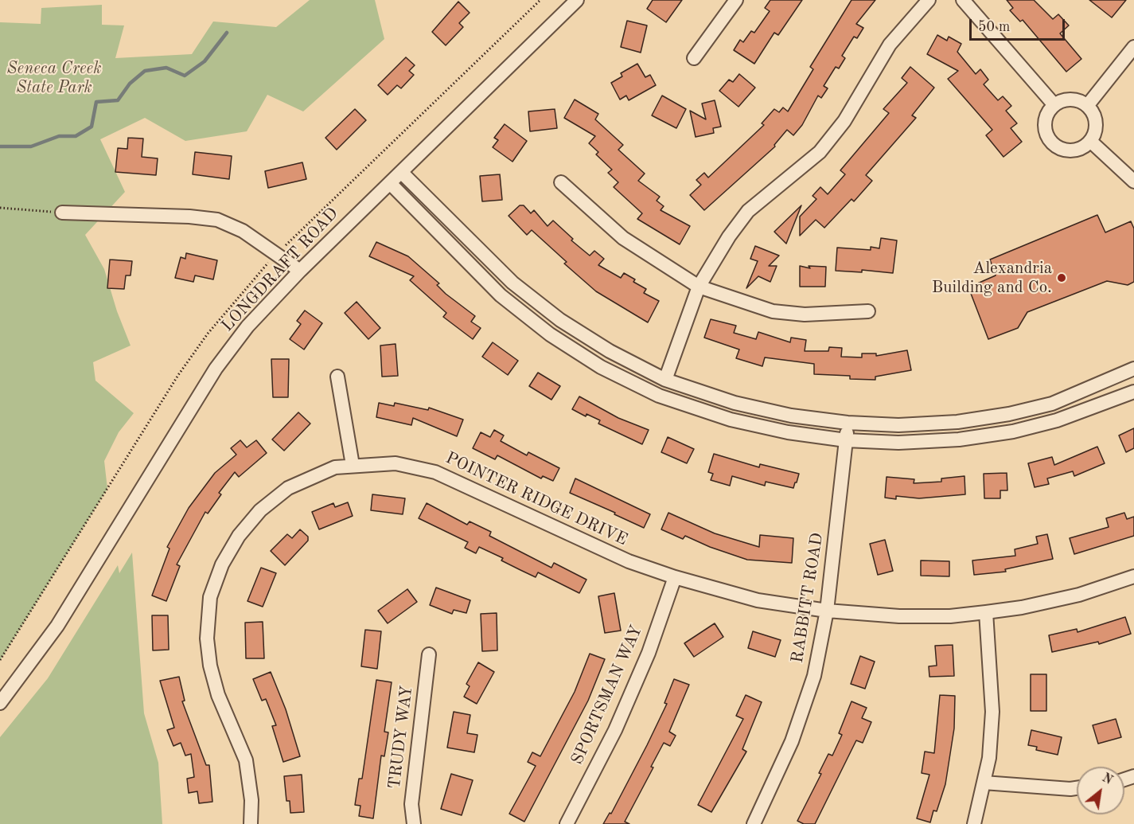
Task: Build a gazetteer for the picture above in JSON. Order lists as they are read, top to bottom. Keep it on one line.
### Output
{"streets":{"street":["LONGDRAFT ROAD","POINTER RIDGE DRIVE","RABBITT ROAD","SPORTSMAN WAY","TRUDY WAY"]},"crossings":[["POINTER RIDGE DRIVE","RABBITT ROAD"],["POINTER RIDGE DRIVE","SPORTSMAN WAY"]],"parks":["Seneca Creek State Park"],"places":["Alexandria Building and Co."],"scale_bar":"50 m","north":"top right"}
